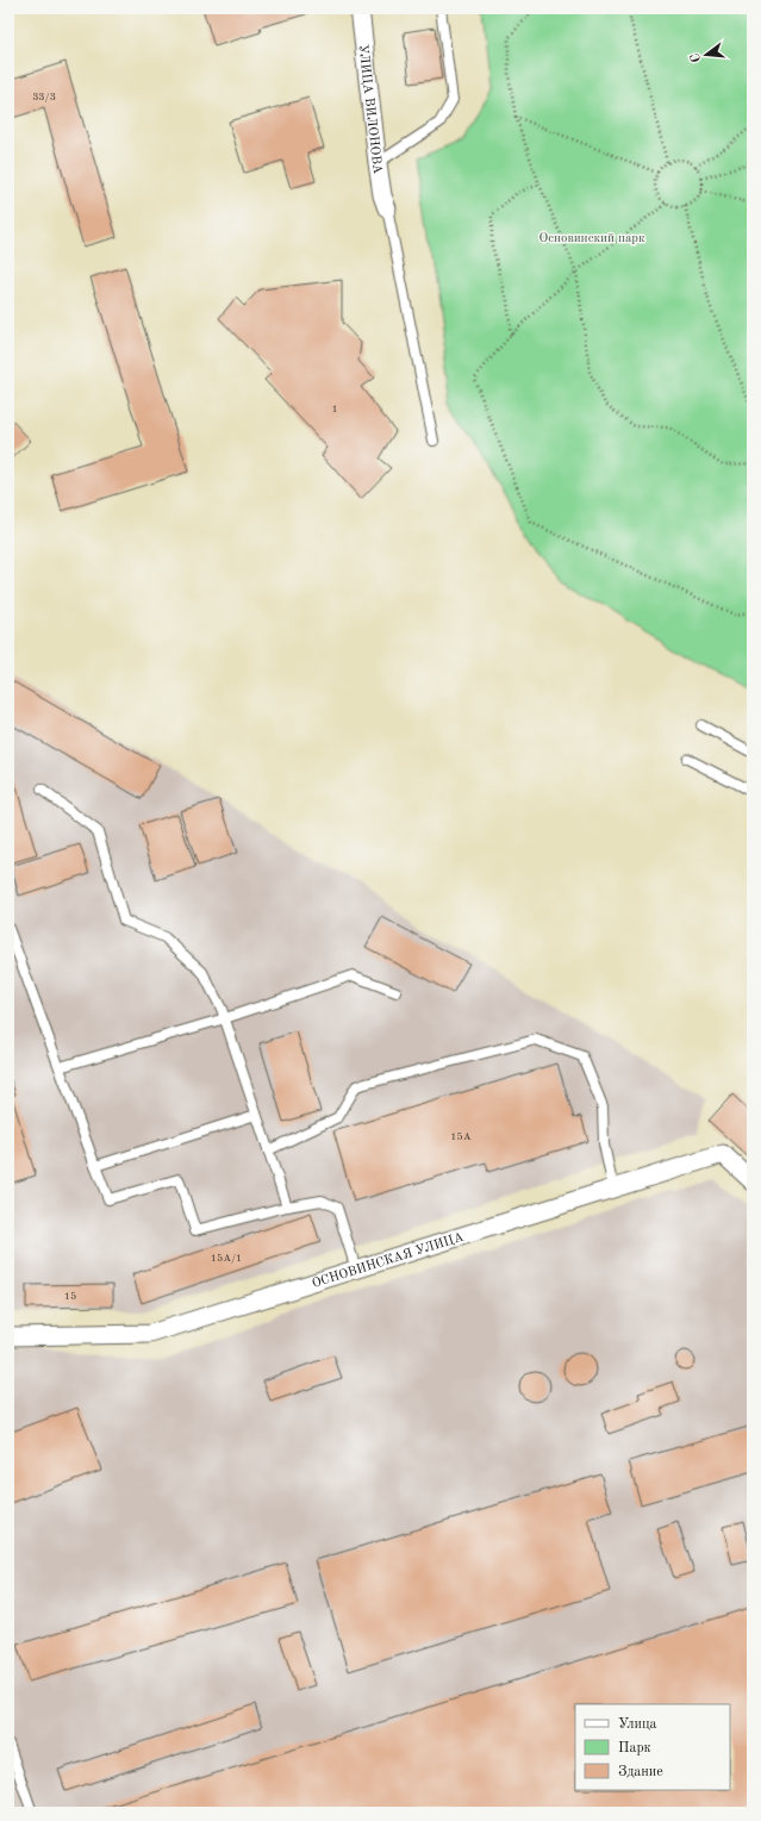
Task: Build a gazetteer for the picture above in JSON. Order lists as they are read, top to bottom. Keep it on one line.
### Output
{"streets":{"street":["УЛИЦА ВИЛОНОВА","ОСНОВИНСКАЯ УЛИЦА"]},"parks":["Основинский парк"],"house_numbers":["33/3","1","15А","15А/1","15"],"legend":["Улица","Парк","Здание"],"north":"left"}
